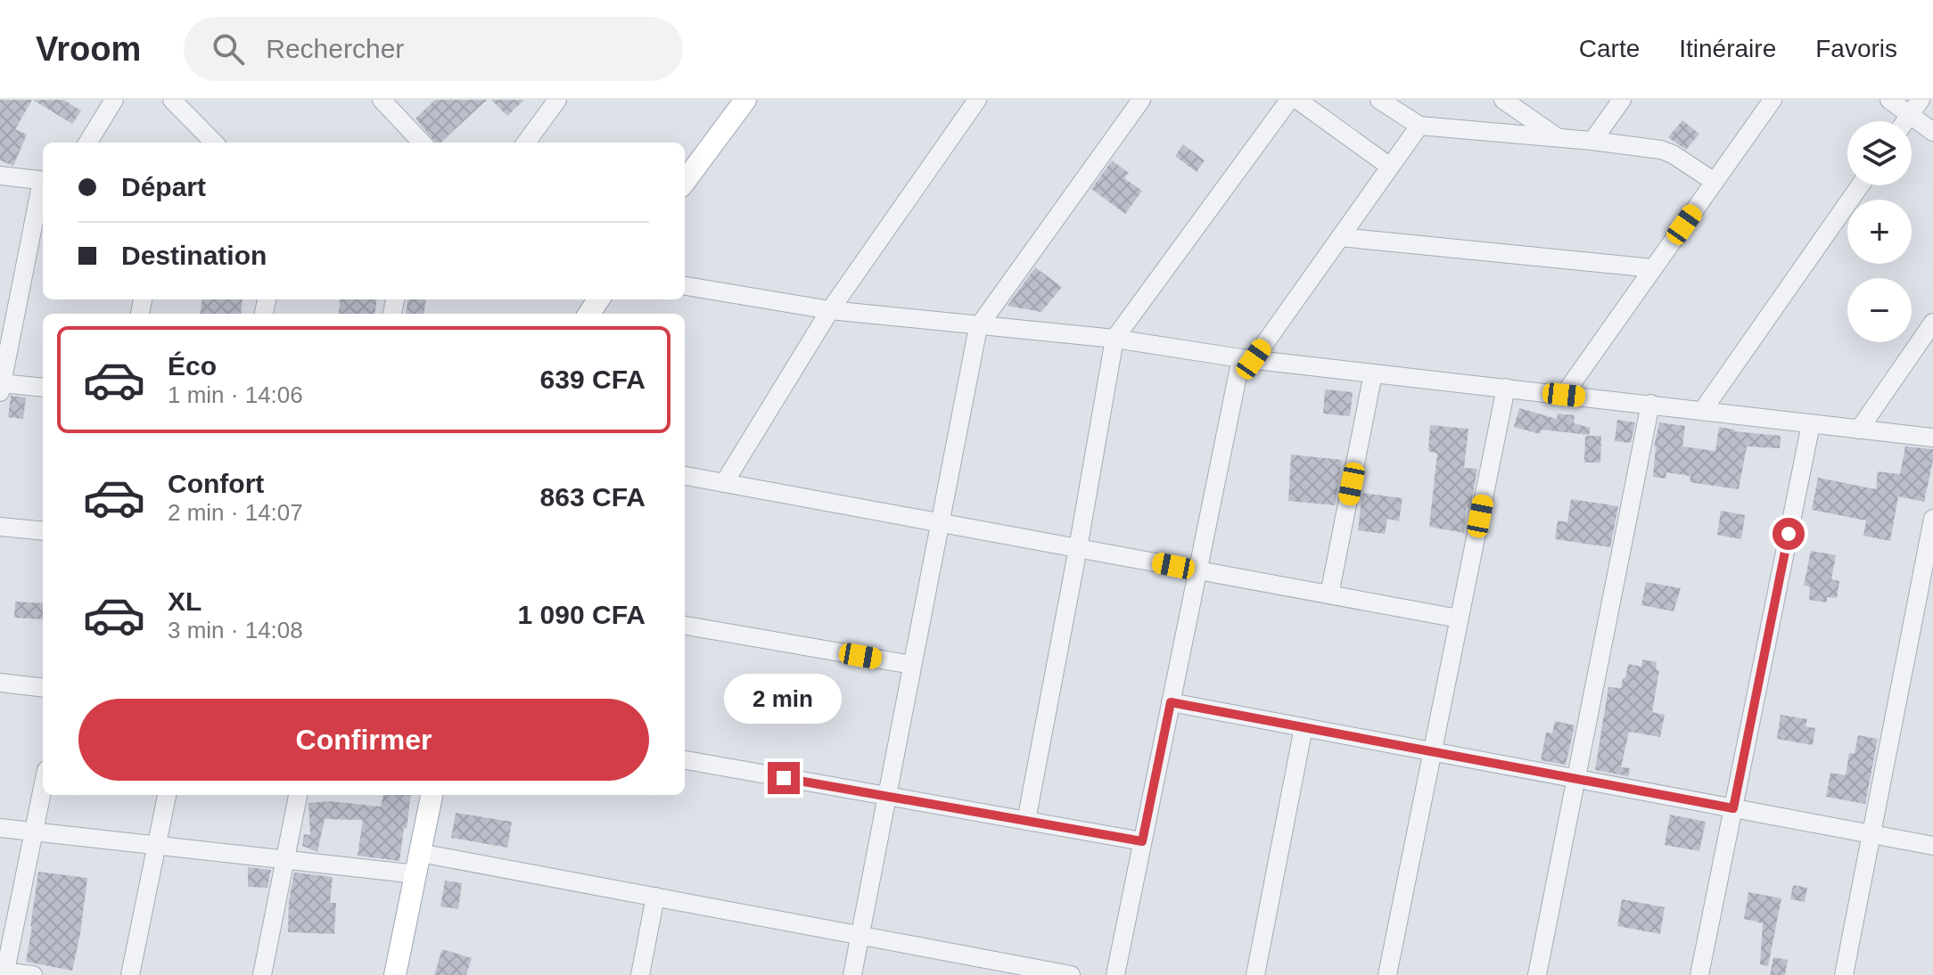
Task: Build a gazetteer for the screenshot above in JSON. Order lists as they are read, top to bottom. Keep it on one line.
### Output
{"page":{"header":"Vroom","search":"Rechercher","nav":["Carte","Itinéraire","Favoris"],"map_buttons":["+","−"],"banner":["Départ","Destination"],"list":[{"name":"Éco","note":"1 min · 14:06","value":"639 CFA"},{"name":"Confort","note":"2 min · 14:07","value":"863 CFA"},{"name":"XL","note":"3 min · 14:08","value":"1 090 CFA"}],"bubble":"2 min","buttons":"Confirmer"}}
